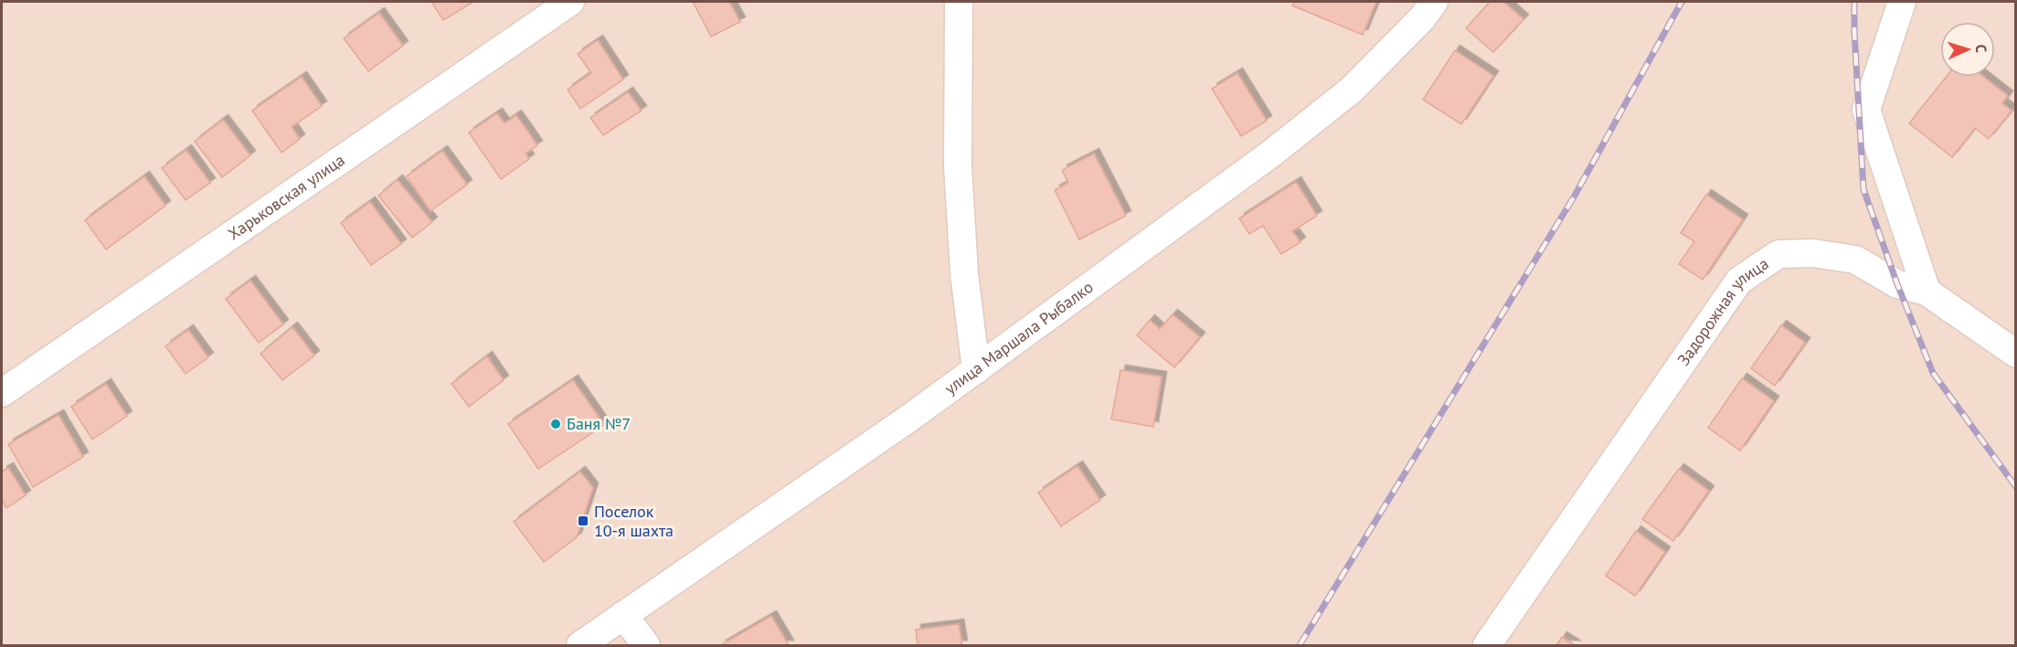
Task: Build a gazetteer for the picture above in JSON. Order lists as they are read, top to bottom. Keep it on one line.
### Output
{"streets":{"street":["Харьковская улица","Задорожная улица","улица Маршала Рыбалко"]},"places":{"other":["Баня №7"],"transit":["Поселок 10-я шахта"]},"north":"right"}
